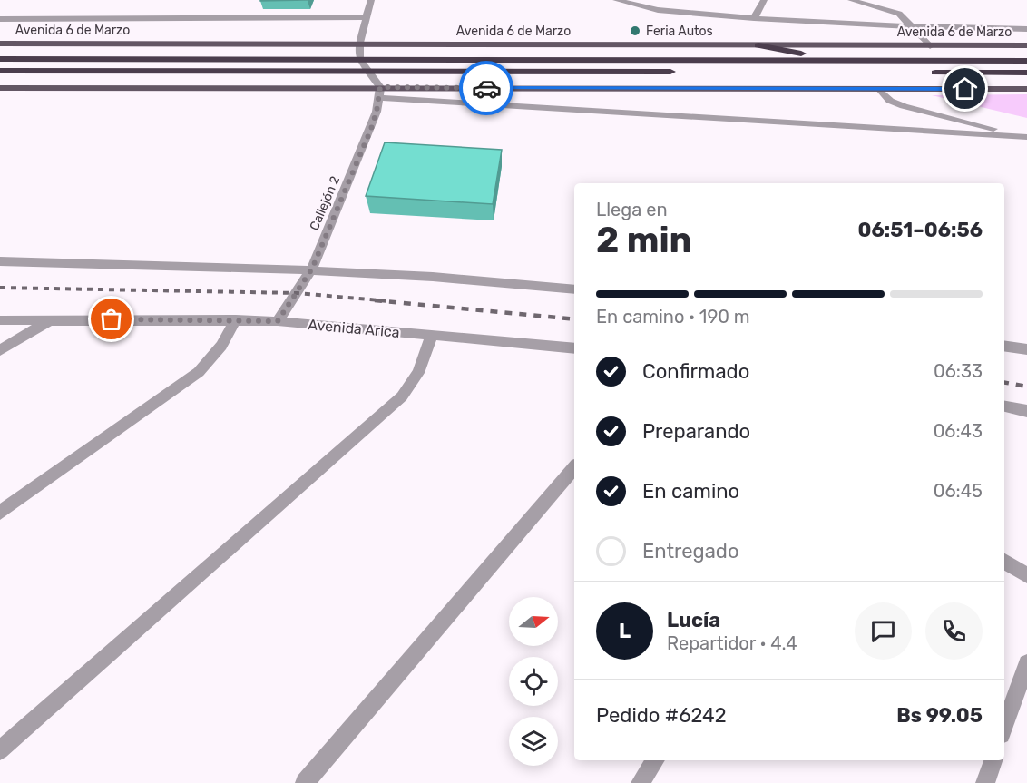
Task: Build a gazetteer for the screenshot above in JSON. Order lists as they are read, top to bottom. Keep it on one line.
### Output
{"streets":{"highway":["Avenida 6 de Marzo"],"street":["Callejón 2","Avenida Arica"]},"crossings":[["Callejón 2","Avenida Arica"]],"places":["Feria Autos"],"north":"right","page":{"heading":["2 min","Llega en","06:51–06:56"],"panel":["Lucía","Repartidor · 4.4","Pedido #6242","Bs 99.05"],"bar":"En camino · 190 m","list":[["Confirmado","06:33"],["Preparando","06:43"],["En camino","06:45"],"Entregado"],"round":"L"}}
